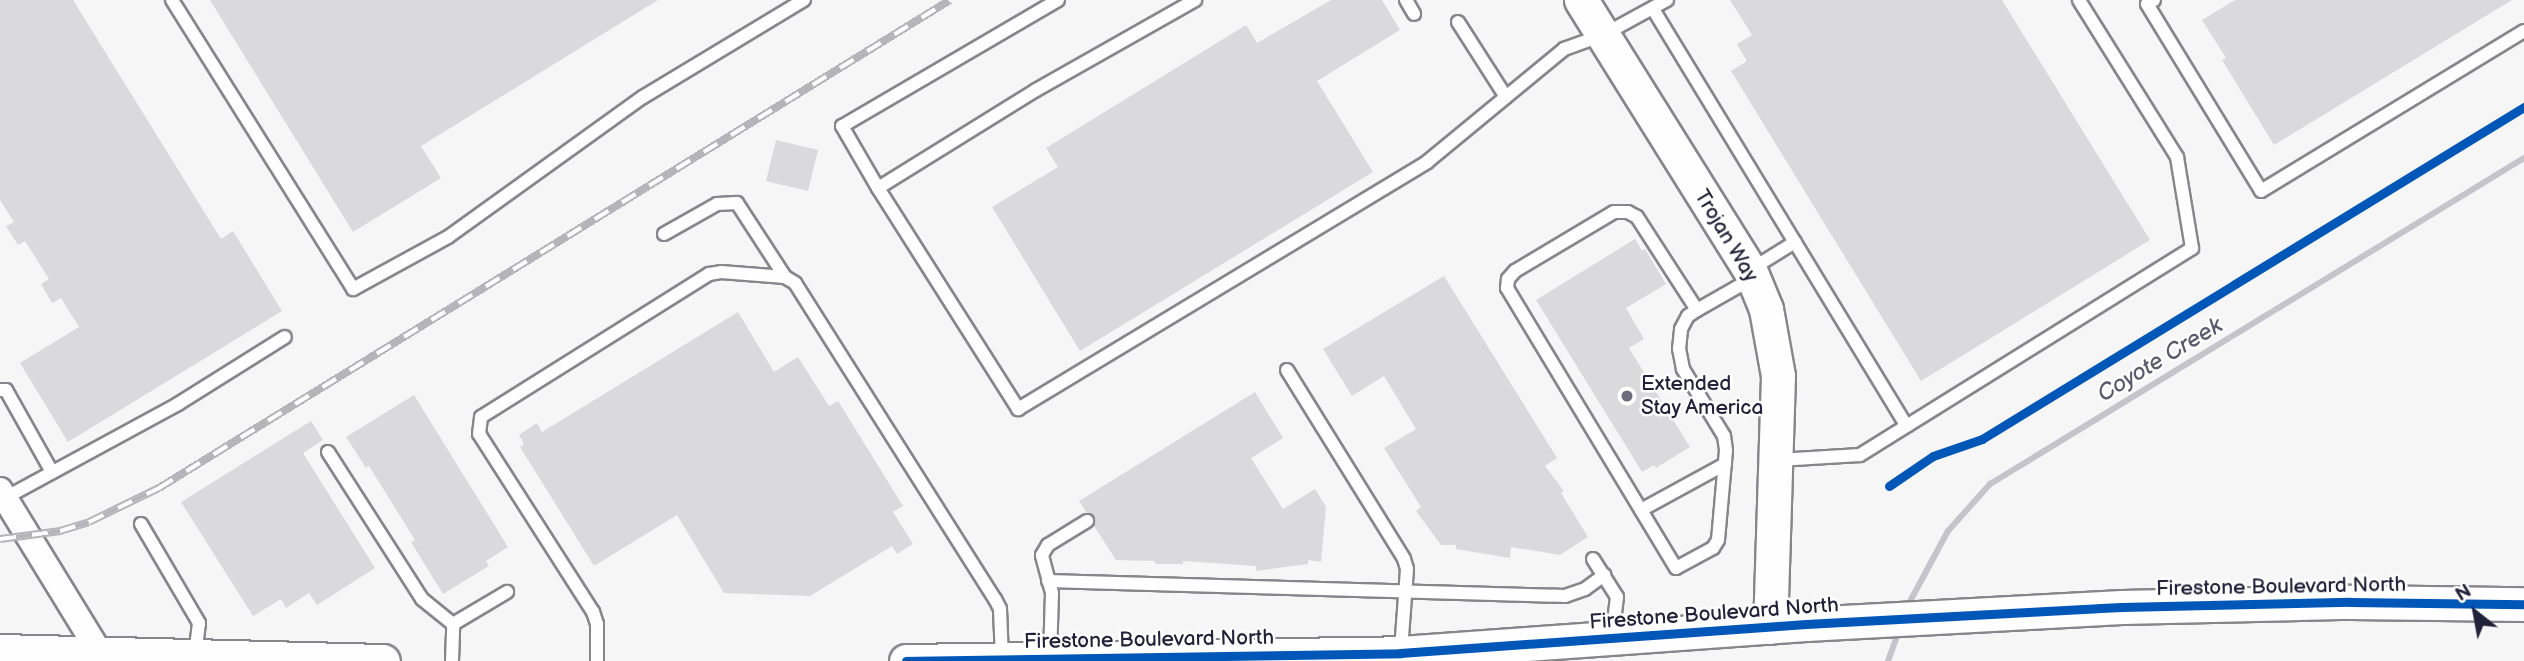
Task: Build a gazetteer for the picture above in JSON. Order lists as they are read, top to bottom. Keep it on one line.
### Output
{"streets":{"street":["Trojan Way","Firestone Boulevard North"]},"crossings":[["Trojan Way","Firestone Boulevard North"]],"water":["Coyote Creek"],"places":["Extended Stay America"],"north":"top left"}
